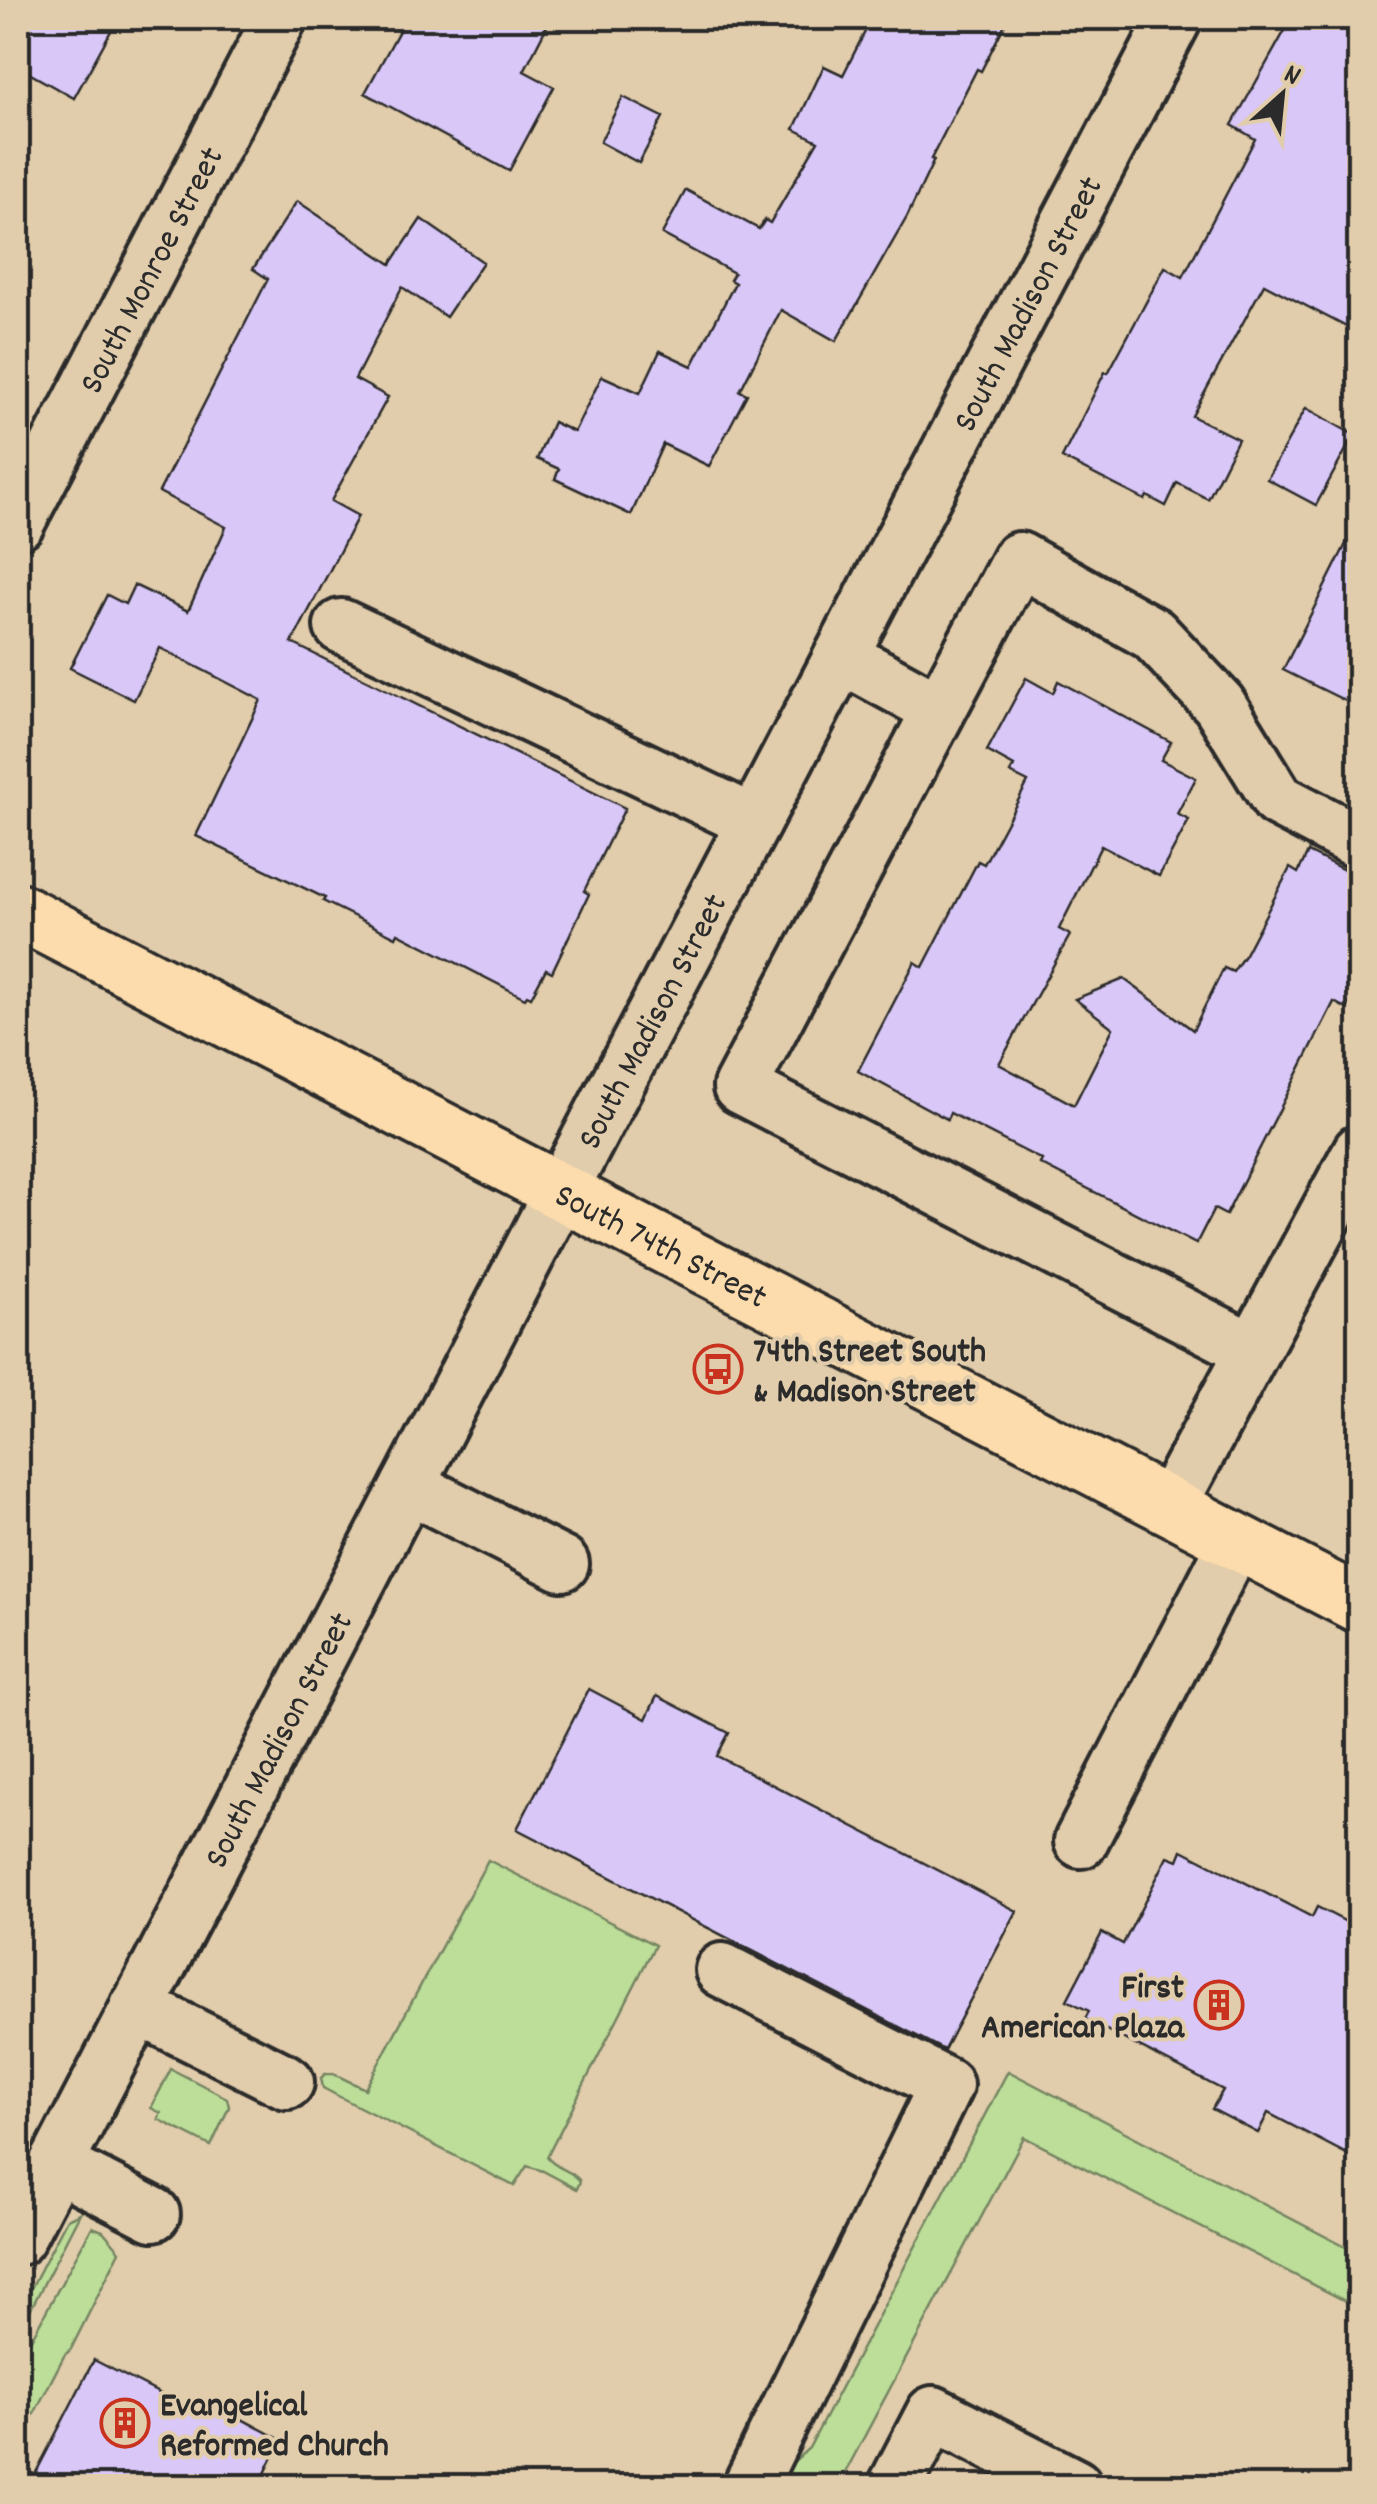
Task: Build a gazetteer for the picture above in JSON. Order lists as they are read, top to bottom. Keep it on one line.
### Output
{"streets":{"main road":["South 74th Street"],"street":["South Monroe Street","South Madison Street"]},"crossings":[["South Madison Street","South 74th Street"]],"places":{"bus stop":["74th Street South & Madison Street"],"building":["First American Plaza","Evangelical Reformed Church"]},"north":"top right"}
